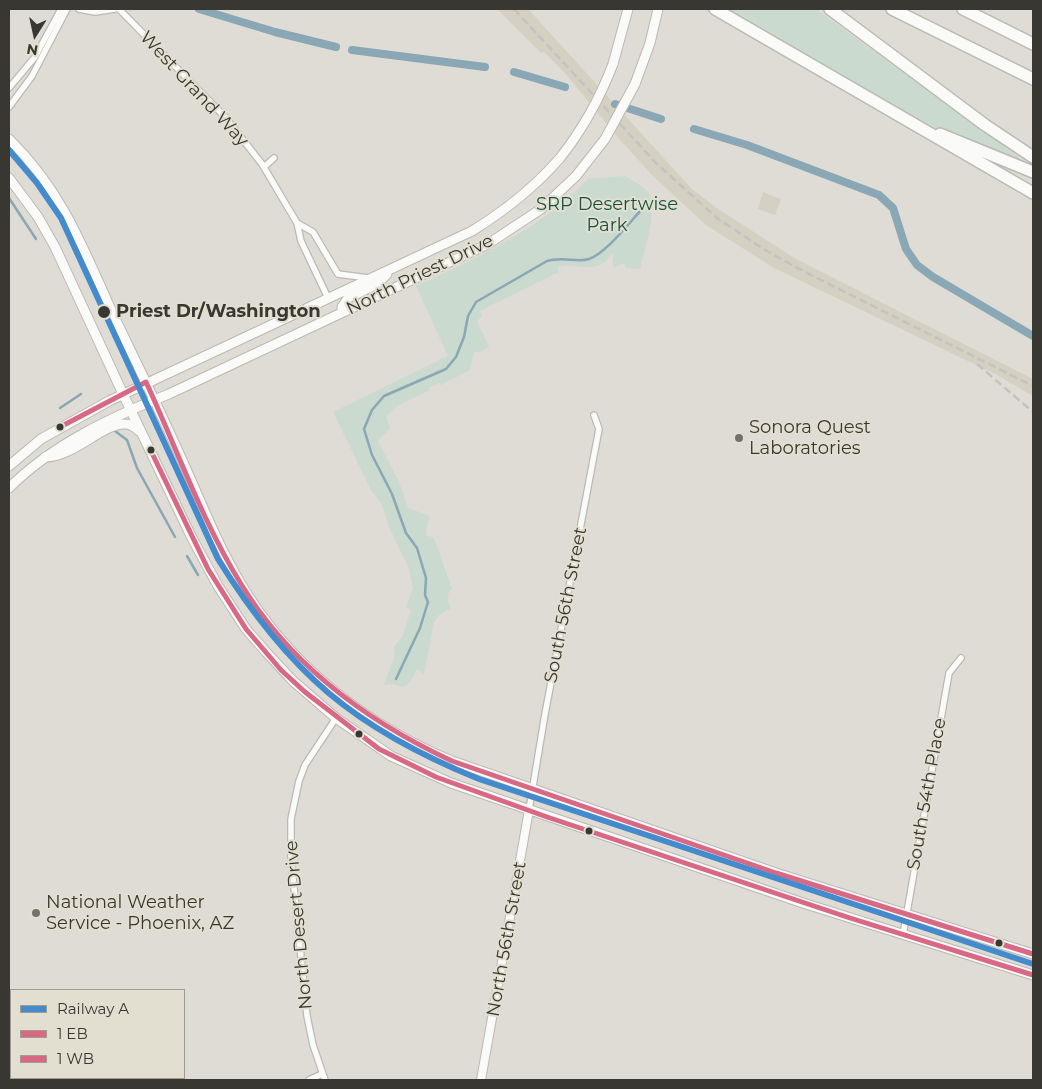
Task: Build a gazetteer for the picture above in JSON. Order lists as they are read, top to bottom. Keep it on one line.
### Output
{"streets":{"main road":["North Priest Drive"],"street":["West Grand Way","South 56th Street","South 54th Place","North Desert Drive","North 56th Street"]},"crossings":[["West Grand Way","North Priest Drive"],["South 56th Street","North 56th Street"]],"parks":["SRP Desertwise Park"],"places":["Priest Dr/Washington","Sonora Quest Laboratories","National Weather Service - Phoenix, AZ"],"lines":["rail line A"],"legend":["Railway A","1 EB","1 WB"],"north":"bottom"}
